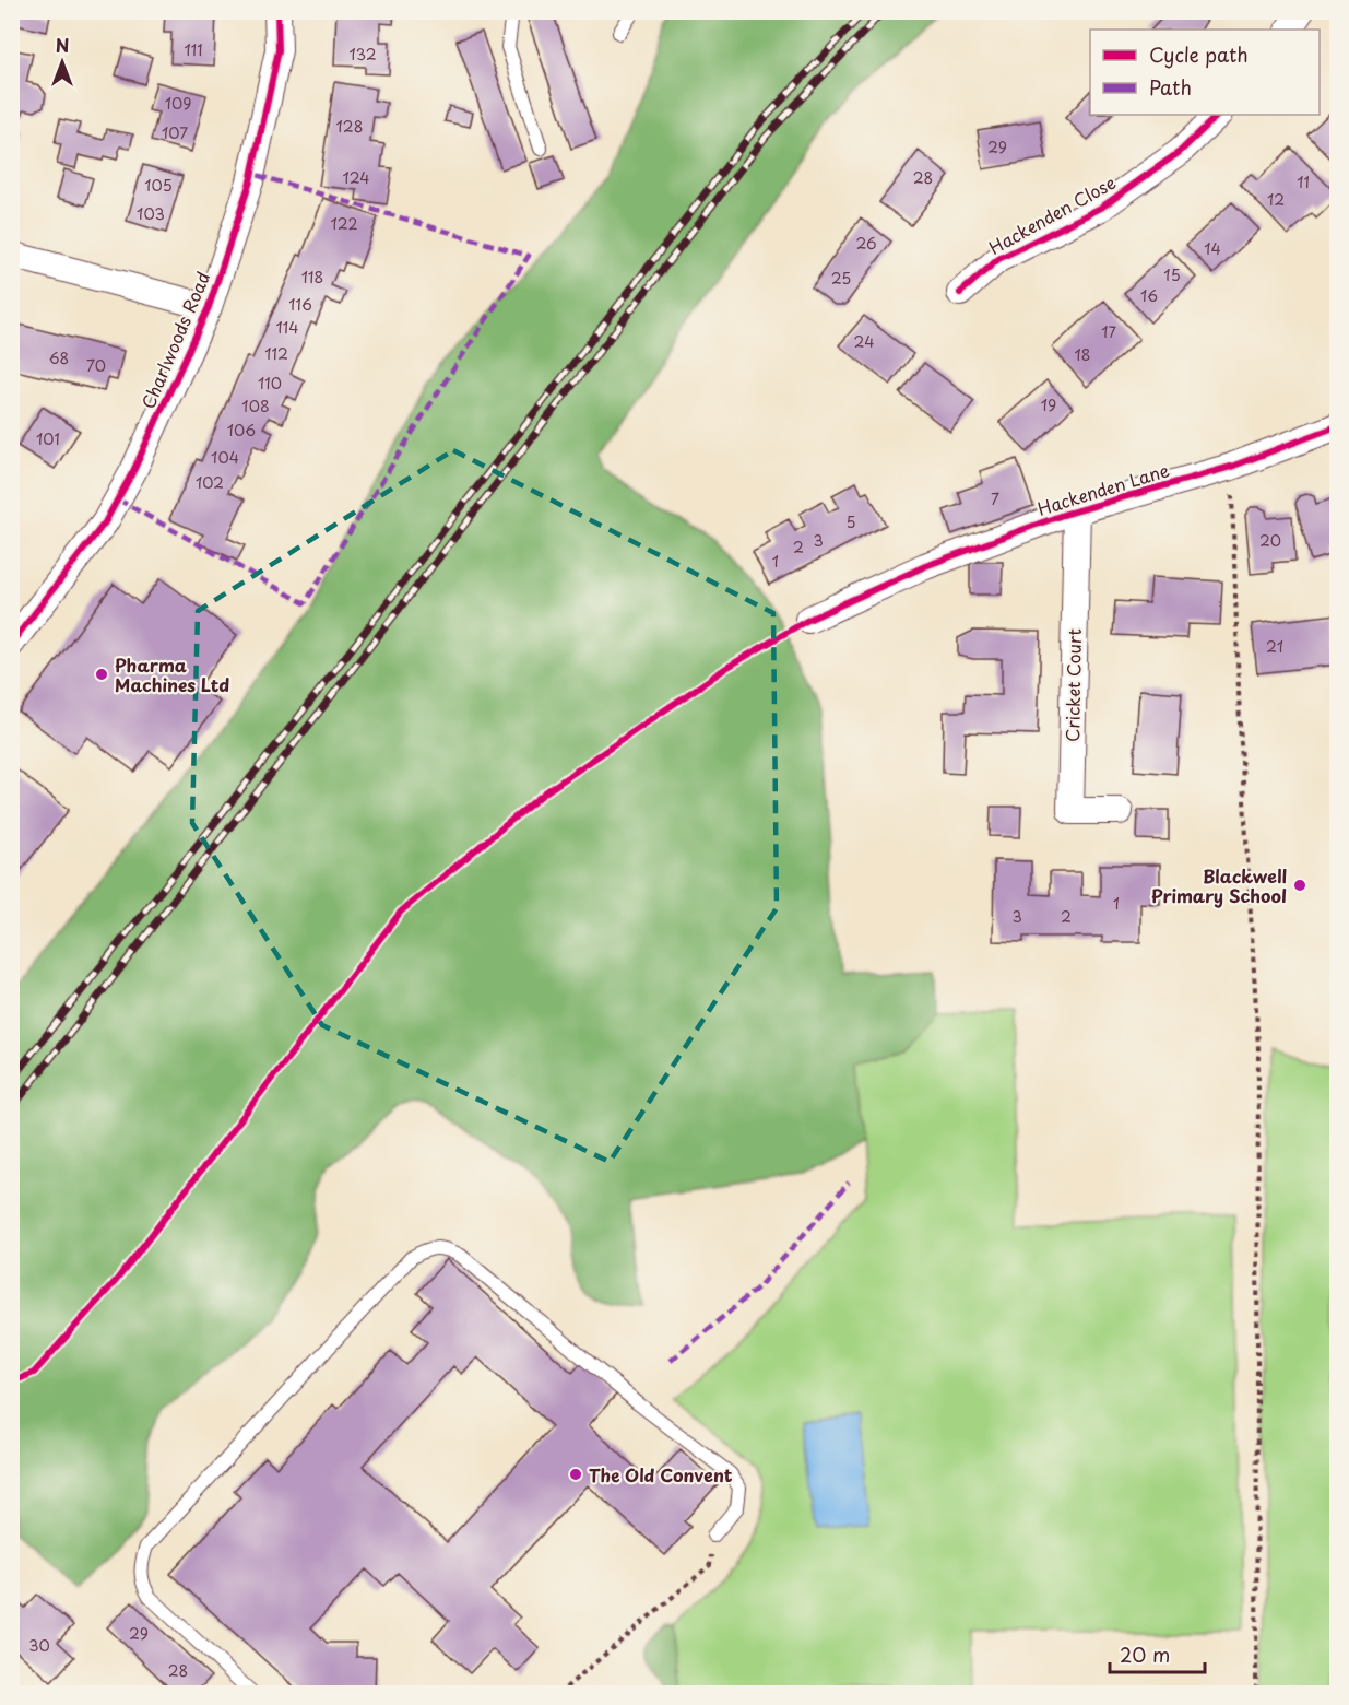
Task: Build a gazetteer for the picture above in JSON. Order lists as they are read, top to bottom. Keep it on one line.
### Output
{"streets":{"street":["Hackenden Close","Charlwoods Road","Hackenden Lane","Cricket Court"]},"crossings":[["Hackenden Lane","Cricket Court"]],"places":["Pharma Machines Ltd","Blackwell Primary School","The Old Convent"],"house_numbers":["111","132","109","128","107","29","124","28","11","105","12","103","122","26","14","15","118","25","16","116","114","17","24","112","18","68","70","110","19","108","106","101","104","102","7","5","3","20","2","1","21","1","3","2","29","30","28"],"legend":["Cycle path","Path"],"scale_bar":"20 m","north":"top"}
